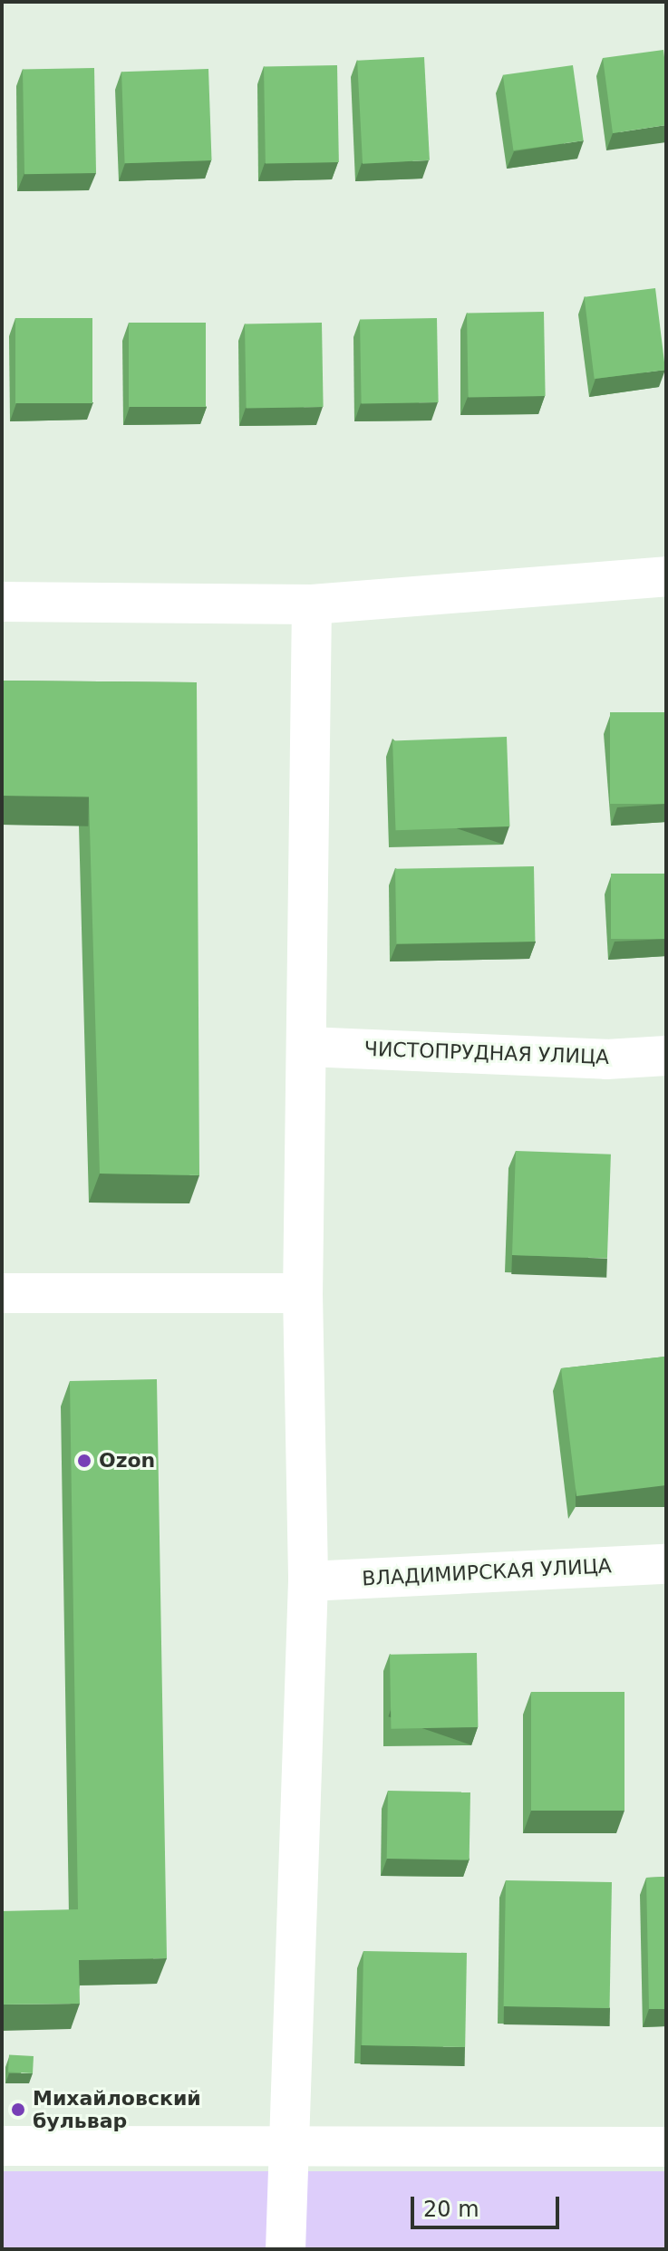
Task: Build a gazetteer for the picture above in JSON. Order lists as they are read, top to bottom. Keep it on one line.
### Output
{"streets":{"street":["ЧИСТОПРУДНАЯ УЛИЦА","ВЛАДИМИРСКАЯ УЛИЦА"]},"places":["Ozon","Михайловский бульвар"],"scale_bar":"20 m"}
